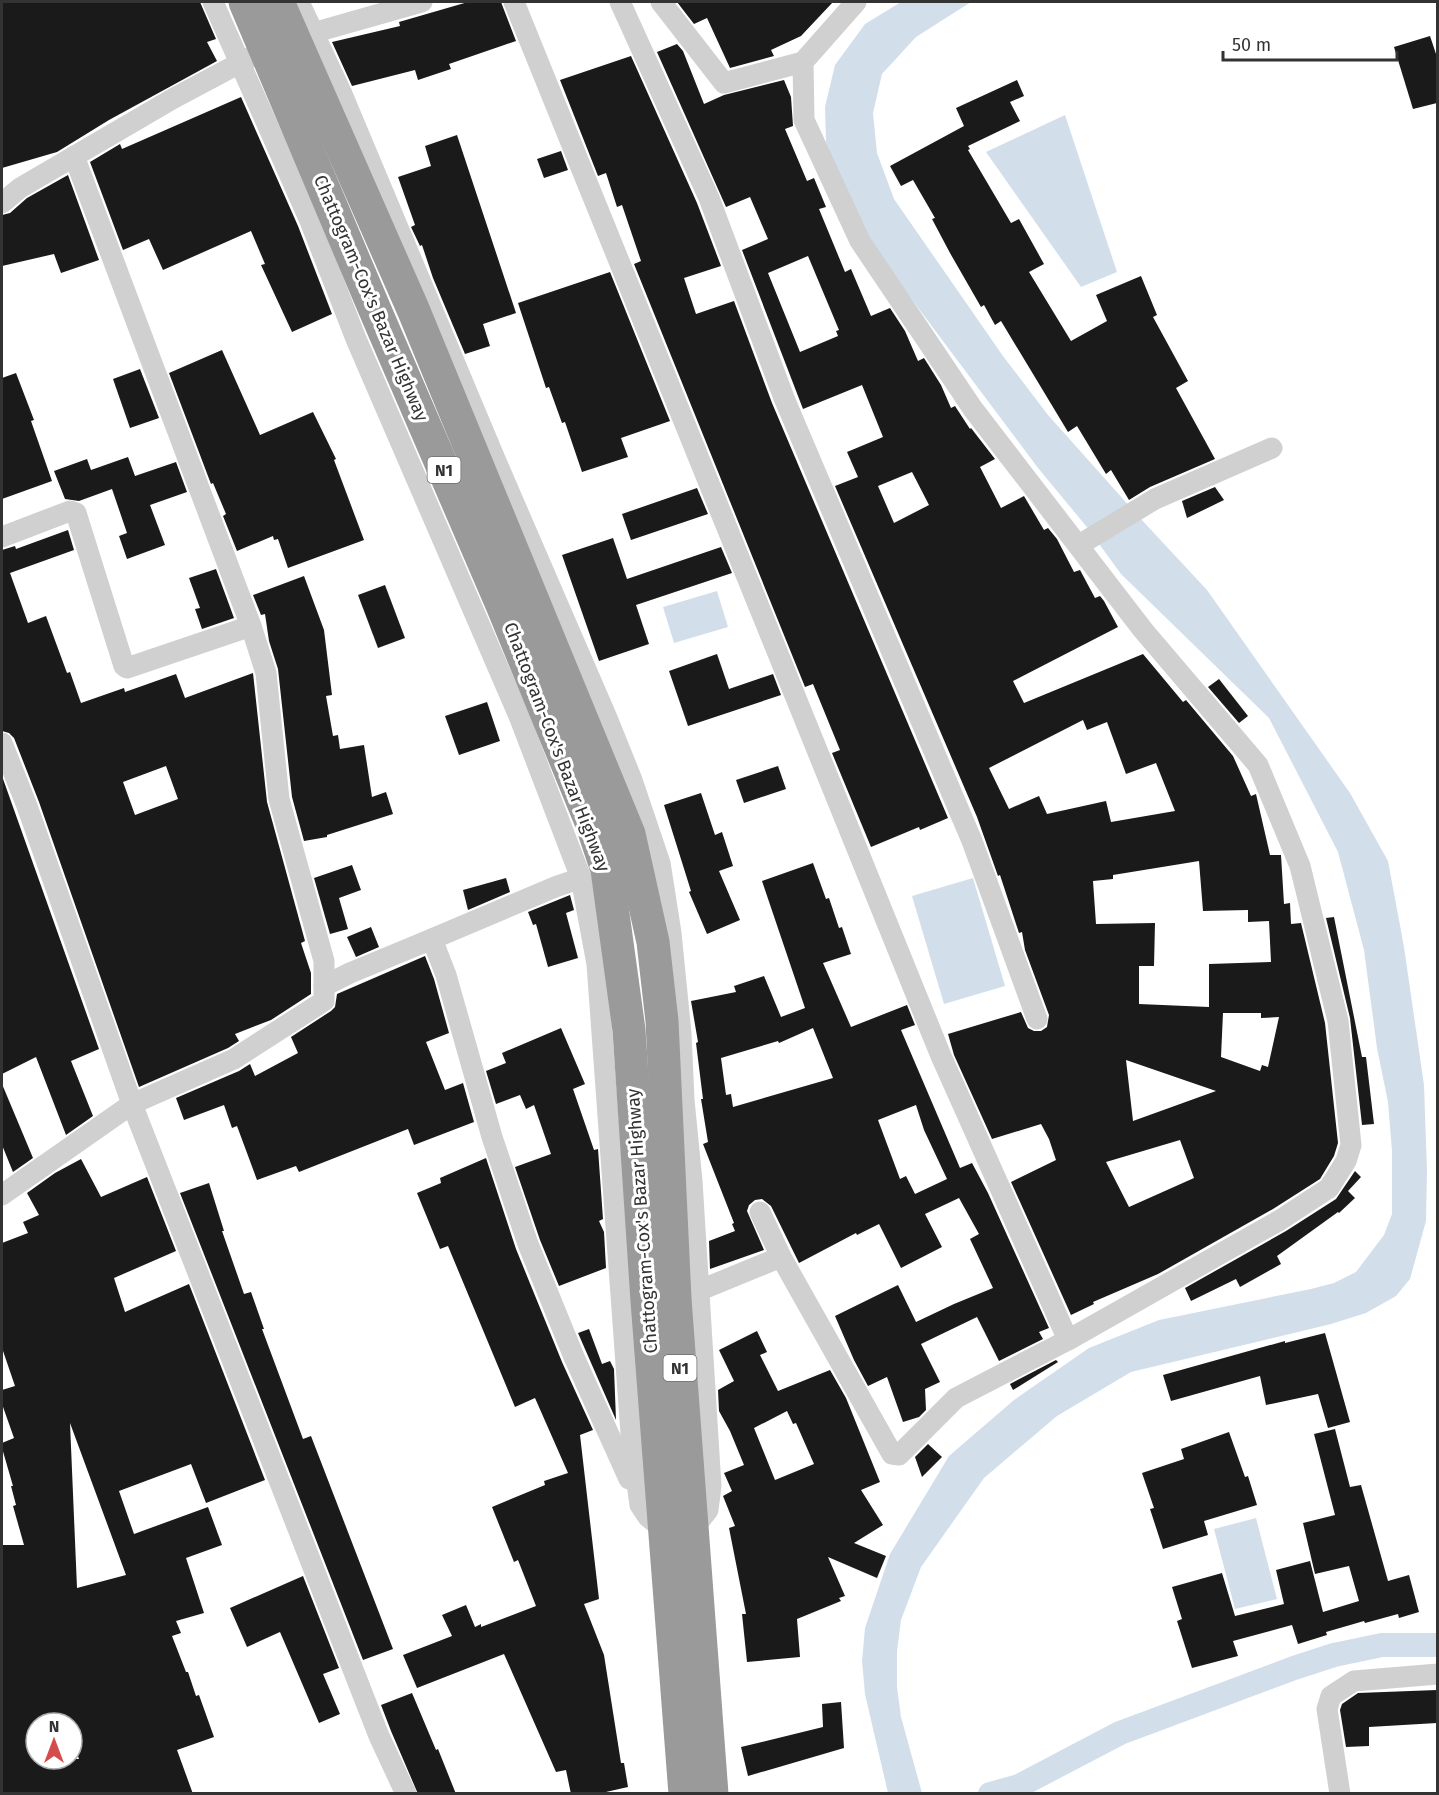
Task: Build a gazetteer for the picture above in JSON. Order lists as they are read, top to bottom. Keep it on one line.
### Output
{"streets":{"highway":["Chattogram-Cox's Bazar Highway","N1"]},"scale_bar":"50 m","north":"top"}
